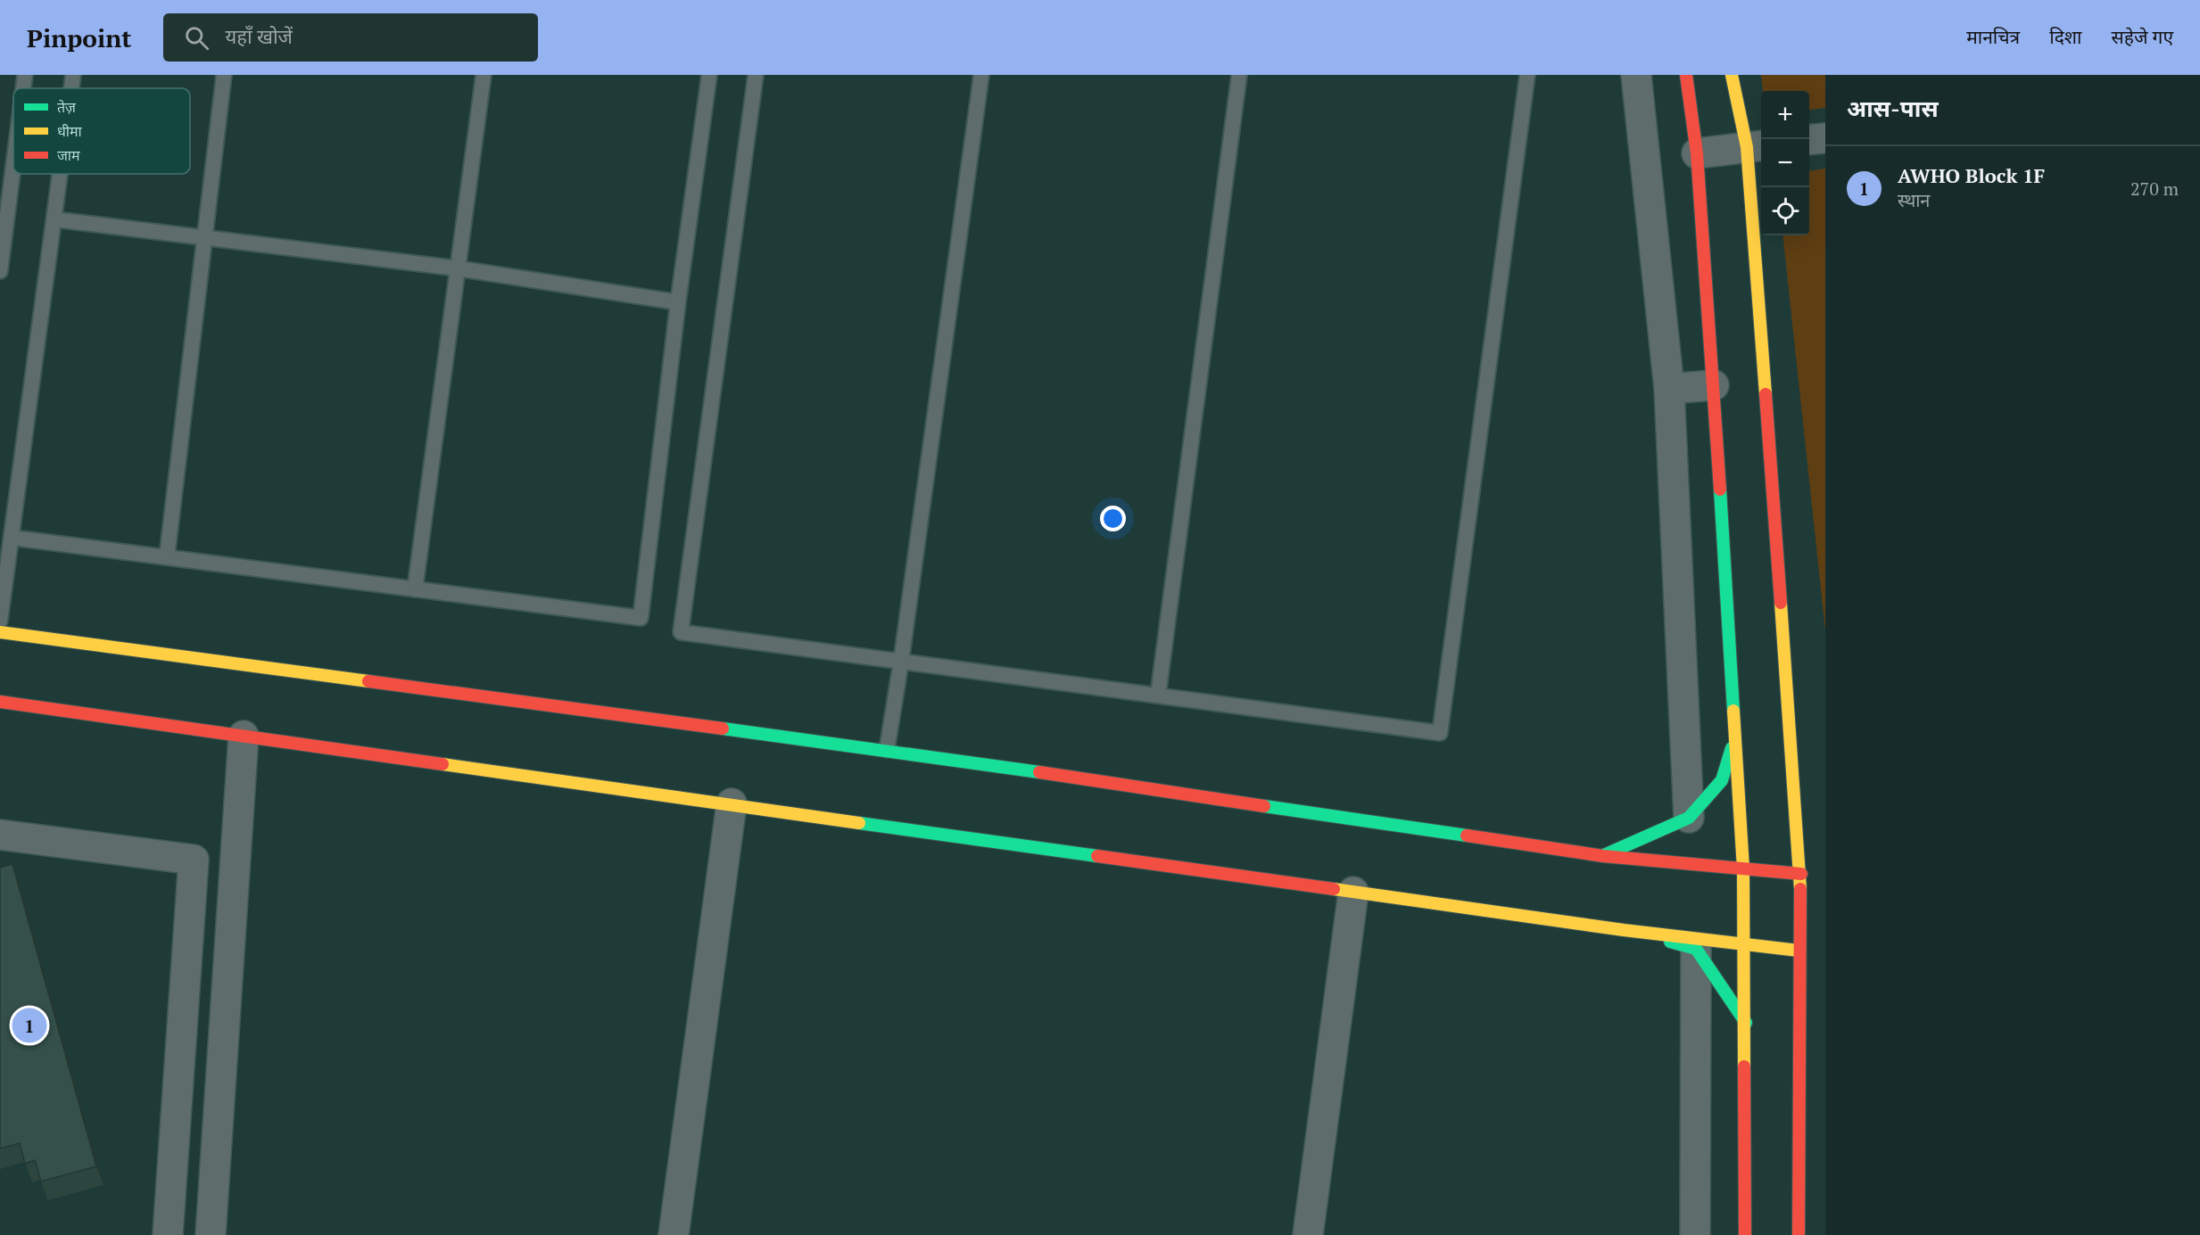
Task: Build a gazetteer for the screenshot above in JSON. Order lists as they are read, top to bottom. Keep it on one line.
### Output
{"legend":["तेज़","धीमा","जाम"],"page":{"header":"Pinpoint","search":"यहाँ खोजें","nav":["मानचित्र","दिशा","सहेजे गए"],"heading":"आस-पास","map_buttons":["+","−"],"list":[{"mark":"1","name":"AWHO Block 1F","note":"स्थान","value":"270 m"}],"pins":"1"}}
